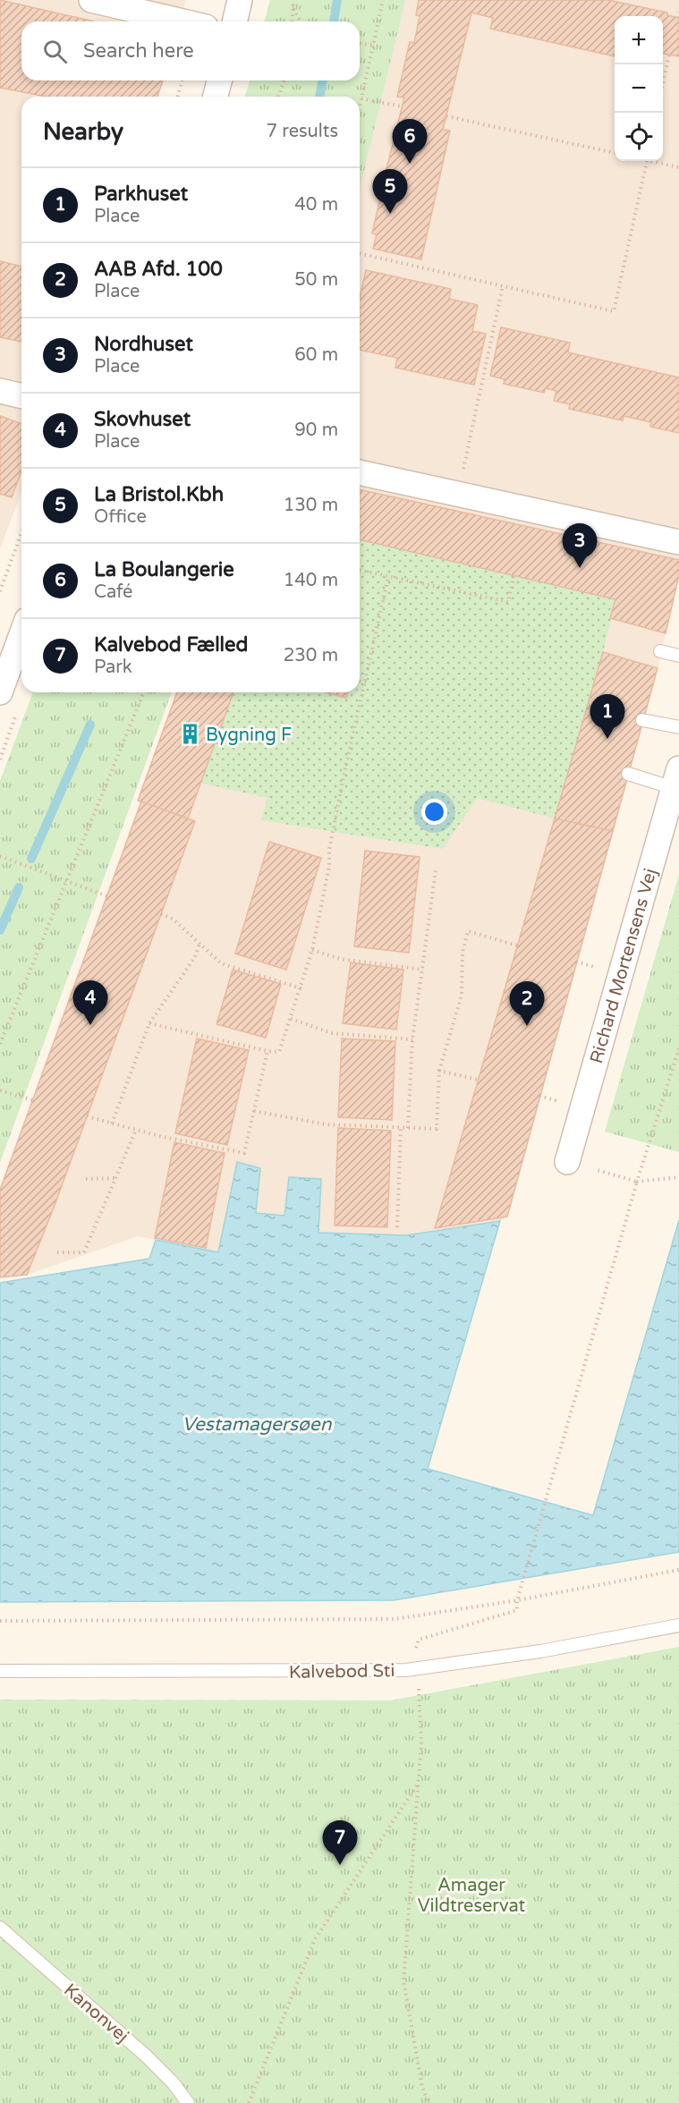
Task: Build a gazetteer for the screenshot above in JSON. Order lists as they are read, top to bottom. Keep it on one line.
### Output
{"streets":{"street":["Richard Mortensens Vej"],"lane":["Kalvebod Sti","Kanonvej"]},"water":["Vestamagersøen"],"parks":["Amager Vildtreservat"],"places":{"building":["Bygning F"]},"page":{"map_buttons":["+","−"],"search":"Search here","heading":["Nearby","7 results"],"pins":["6","5","3","1","4","2","7"],"list":[{"mark":"1","name":"Parkhuset","note":"Place","value":"40 m"},{"mark":"2","name":"AAB Afd. 100","note":"Place","value":"50 m"},{"mark":"3","name":"Nordhuset","note":"Place","value":"60 m"},{"mark":"4","name":"Skovhuset","note":"Place","value":"90 m"},{"mark":"5","name":"La Bristol.Kbh","note":"Office","value":"130 m"},{"mark":"6","name":"La Boulangerie","note":"Café","value":"140 m"},{"mark":"7","name":"Kalvebod Fælled","note":"Park","value":"230 m"}]}}
